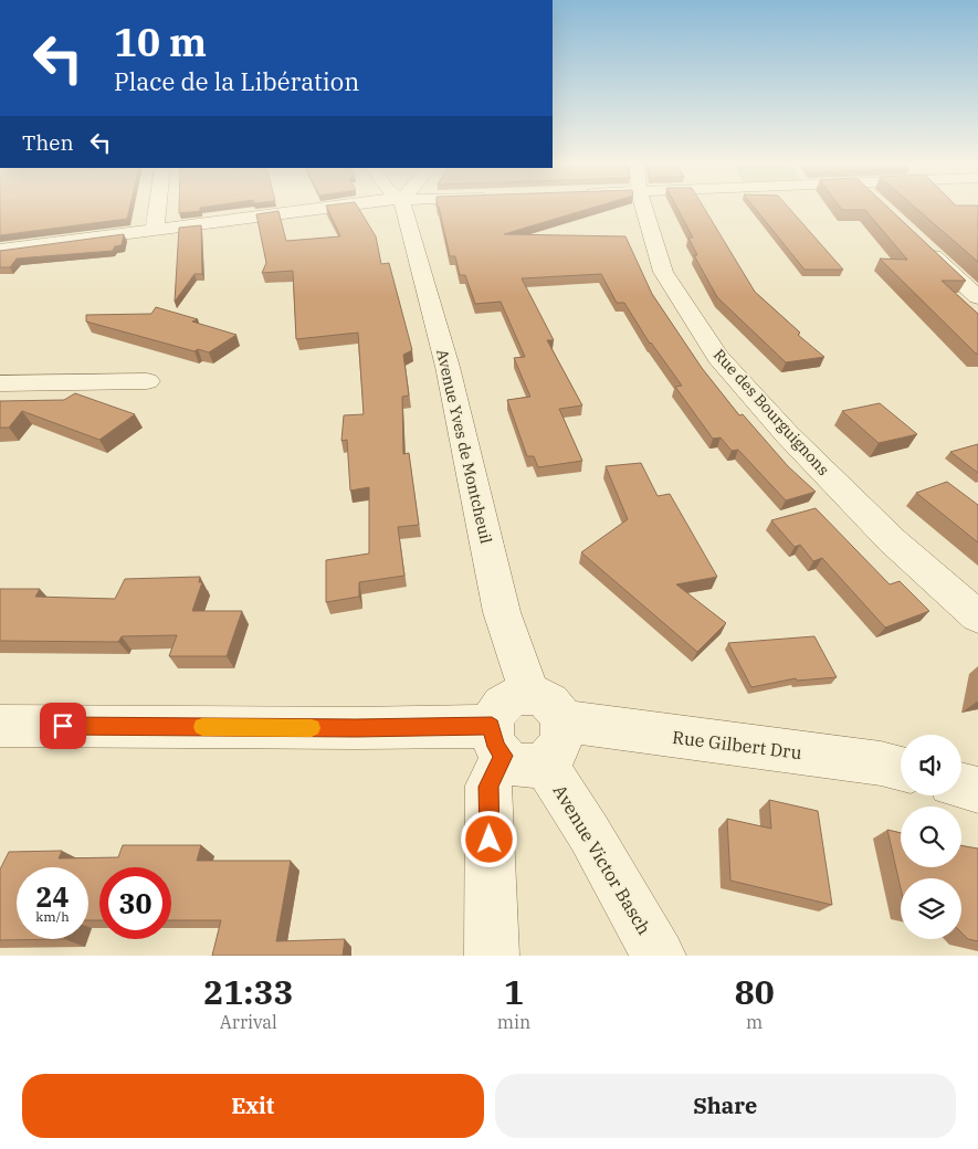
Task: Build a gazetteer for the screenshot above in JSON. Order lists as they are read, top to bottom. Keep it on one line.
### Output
{"streets":{"street":["Rue des Bourguignons","Avenue Yves de Montcheuil","Rue Gilbert Dru","Avenue Victor Basch"]},"crossings":[["Avenue Yves de Montcheuil","Avenue Victor Basch"],["Rue Gilbert Dru","Avenue Victor Basch"]],"page":{"turn":["10 m","Place de la Libération"],"then":"Then","speed":"24 km/h","limit":"30","eta":["21:33","Arrival","1","min","80","m"],"buttons":["Exit","Share"]}}
